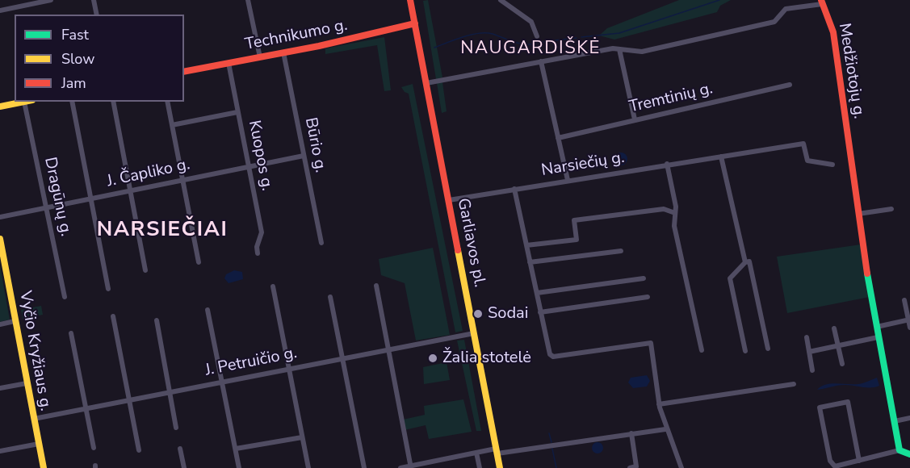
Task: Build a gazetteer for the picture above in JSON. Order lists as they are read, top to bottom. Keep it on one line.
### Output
{"streets":{"street":["Technikumo g.","Medžiotojų g.","Tremtinių g.","Būrio g.","Kuopos g.","Narsiečių g.","J. Čapliko g.","Dragūnų g.","Garliavos pl.","Vyčio Kryžiaus g.","J. Petruičio g."]},"crossings":[["Technikumo g.","Būrio g."],["Technikumo g.","Kuopos g."],["Technikumo g.","Garliavos pl."],["Medžiotojų g.","Garliavos pl."],["Būrio g.","J. Čapliko g."],["Kuopos g.","J. Čapliko g."],["Narsiečių g.","Garliavos pl."],["J. Čapliko g.","Dragūnų g."],["Garliavos pl.","J. Petruičio g."],["Vyčio Kryžiaus g.","J. Petruičio g."]],"districts":["NAUGARDIŠKĖ","NARSIEČIAI"],"places":["Sodai","Žalia stotelė"],"legend":["Fast","Slow","Jam"]}
